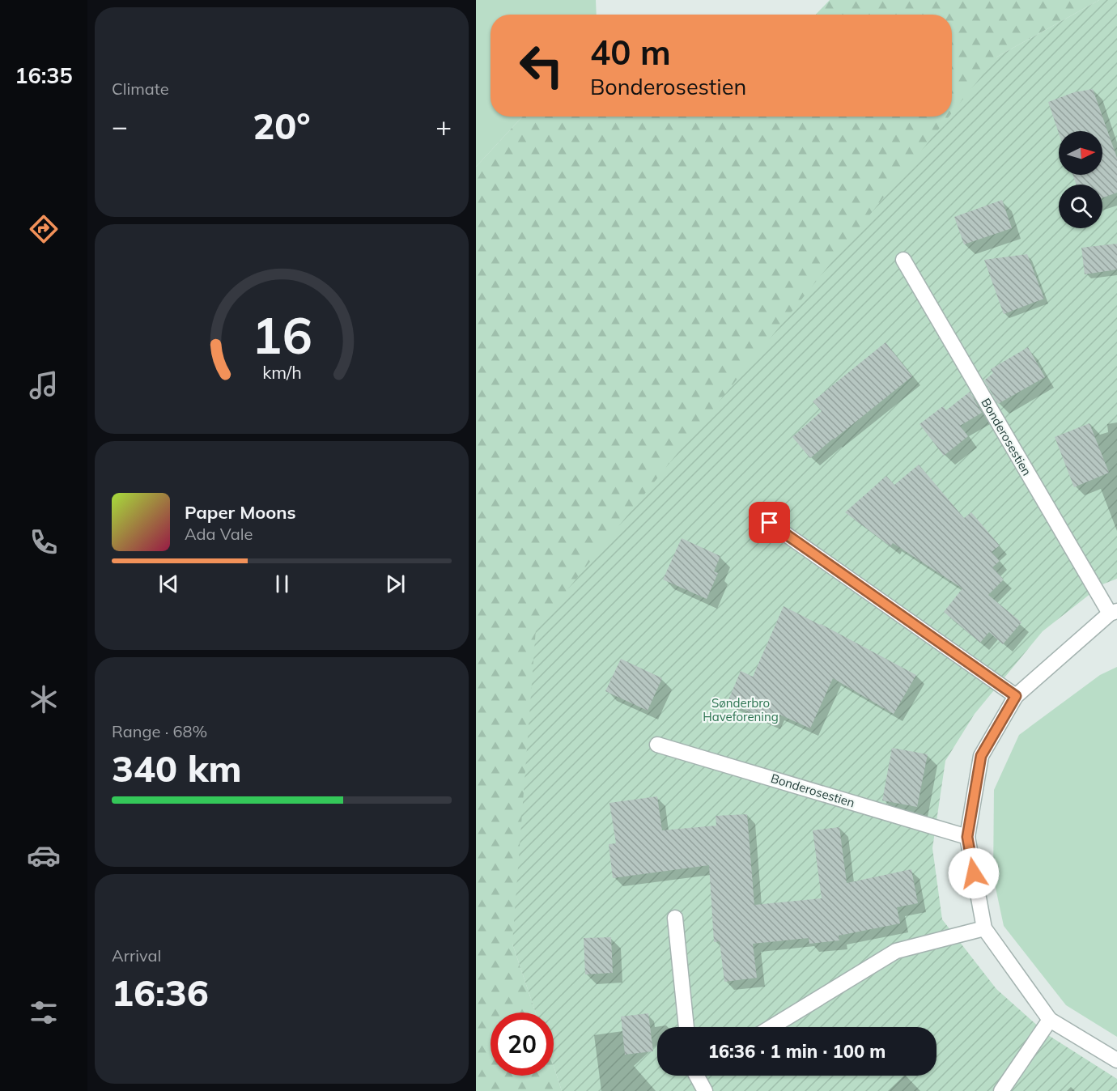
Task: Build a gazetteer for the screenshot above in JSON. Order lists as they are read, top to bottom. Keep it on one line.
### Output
{"streets":{"lane":["Bonderosestien"]},"parks":["Sønderbro Haveforening"],"north":"right","page":{"tabs":"16:35","tile":["Climate",["Range · 68%","340 km"],["Arrival","16:36"]],"turn":["40 m","Bonderosestien"],"heat":["−","20°","+"],"song":["Paper Moons","Ada Vale"],"limit":"20","trip":"16:36 · 1 min · 100 m","gauge":["16","km/h"]}}
